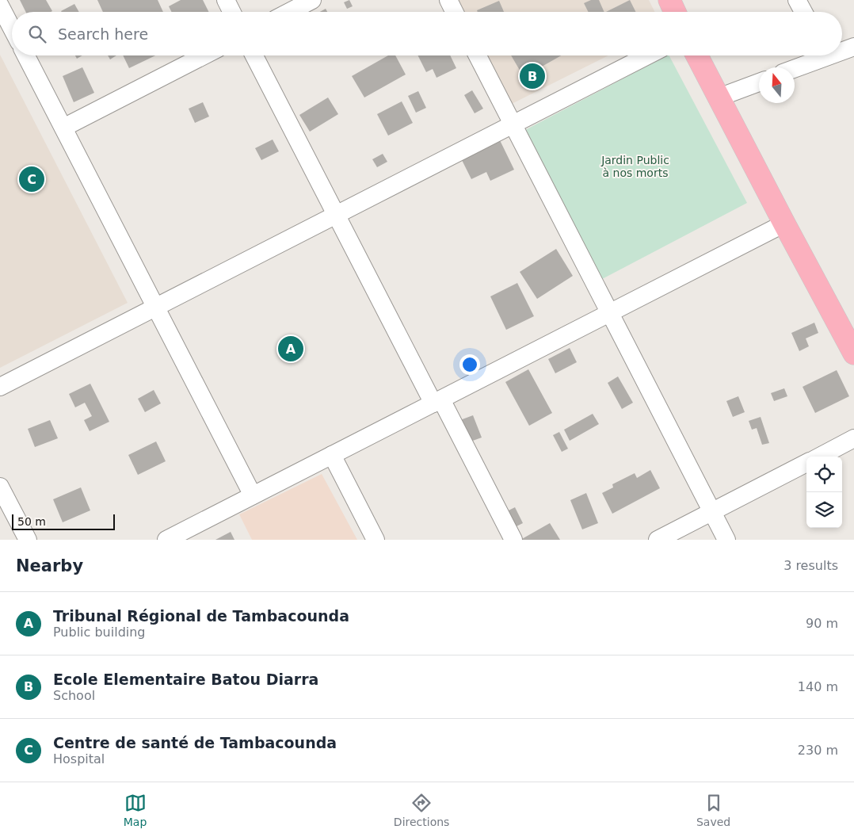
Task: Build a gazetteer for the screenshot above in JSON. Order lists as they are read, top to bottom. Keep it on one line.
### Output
{"parks":["Jardin Public à nos morts"],"scale_bar":"50 m","north":"top","page":{"search":"Search here","pins":["B","C","A"],"scale":"50 m","heading":["Nearby","3 results"],"list":[{"mark":"A","name":"Tribunal Régional de Tambacounda","note":"Public building","value":"90 m"},{"mark":"B","name":"Ecole Elementaire Batou Diarra","note":"School","value":"140 m"},{"mark":"C","name":"Centre de santé de Tambacounda","note":"Hospital","value":"230 m"}],"nav":["Map","Directions","Saved"]}}
